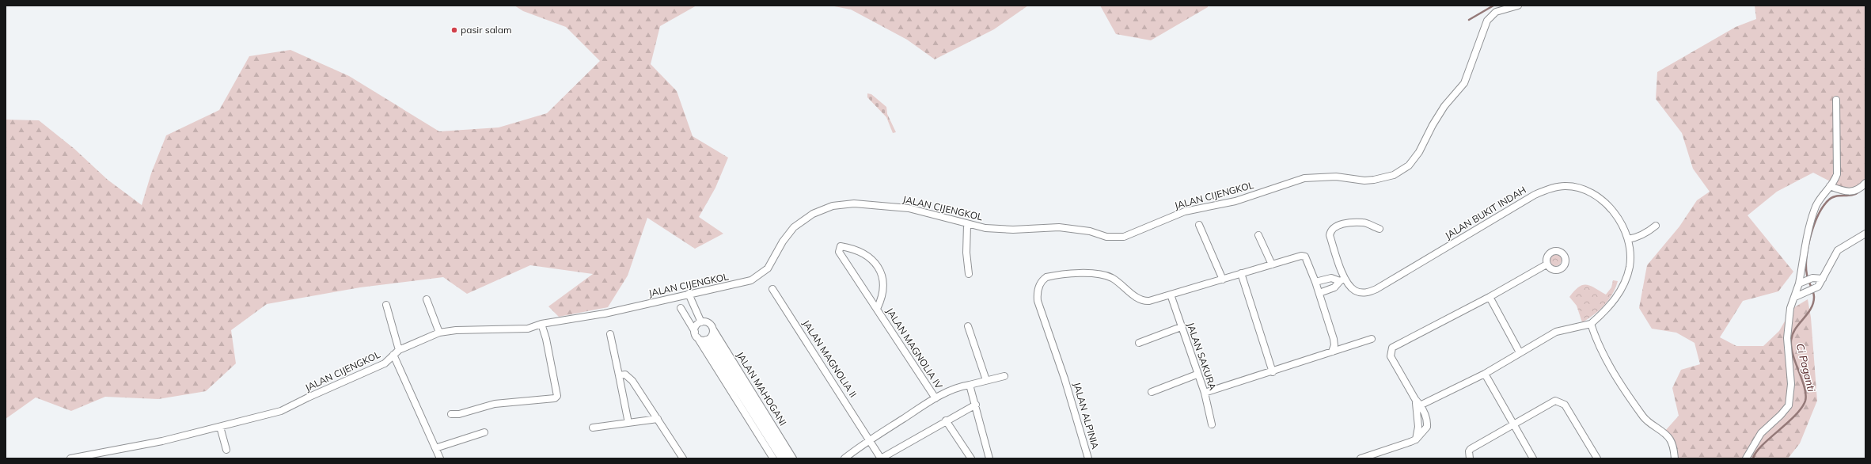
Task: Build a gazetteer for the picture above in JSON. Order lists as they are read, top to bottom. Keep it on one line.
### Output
{"streets":{"street":["JALAN CIJENGKOL","JALAN BUKIT INDAH","JALAN MAGNOLIA IV","JALAN SAKURA","JALAN MAGNOLIA II","JALAN MAHOGANI","JALAN ALPINIA"]},"crossings":[["JALAN SAKURA","JALAN ALPINIA"]],"water":["Ci Paganti"],"places":["pasir salam"]}
